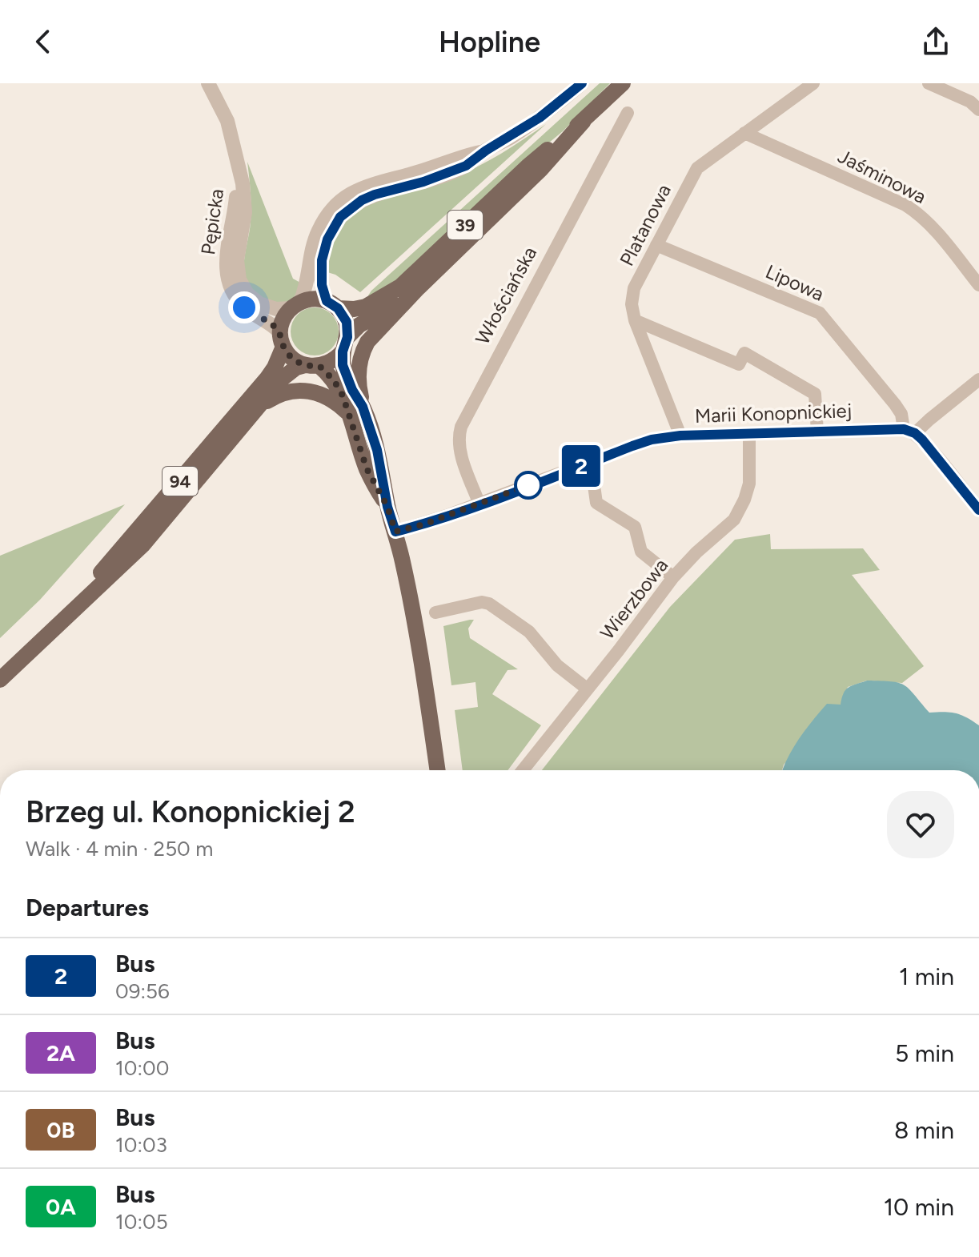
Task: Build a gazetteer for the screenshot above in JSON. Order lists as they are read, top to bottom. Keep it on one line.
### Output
{"streets":{"main road":["39","94"],"street":["Jaśminowa","Pępicka","Platanowa","Lipowa","Włościańska","Marii Konopnickiej","Wierzbowa"]},"crossings":[["Jaśminowa","Platanowa"],["Pępicka","39"],["Pępicka","94"],["39","94"],["Platanowa","Lipowa"],["Platanowa","Marii Konopnickiej"],["Lipowa","Marii Konopnickiej"],["Włościańska","Marii Konopnickiej"],["Marii Konopnickiej","Wierzbowa"]],"lines":["bus line 2"],"page":{"header":"Hopline","on_map":"2","heading":[["Brzeg ul. Konopnickiej 2","Walk · 4 min · 250 m"],"Departures"],"list":[{"mark":"2","name":"Bus","note":"09:56","value":"1 min"},{"mark":"2A","name":"Bus","note":"10:00","value":"5 min"},{"mark":"0B","name":"Bus","note":"10:03","value":"8 min"},{"mark":"0A","name":"Bus","note":"10:05","value":"10 min"}]}}
